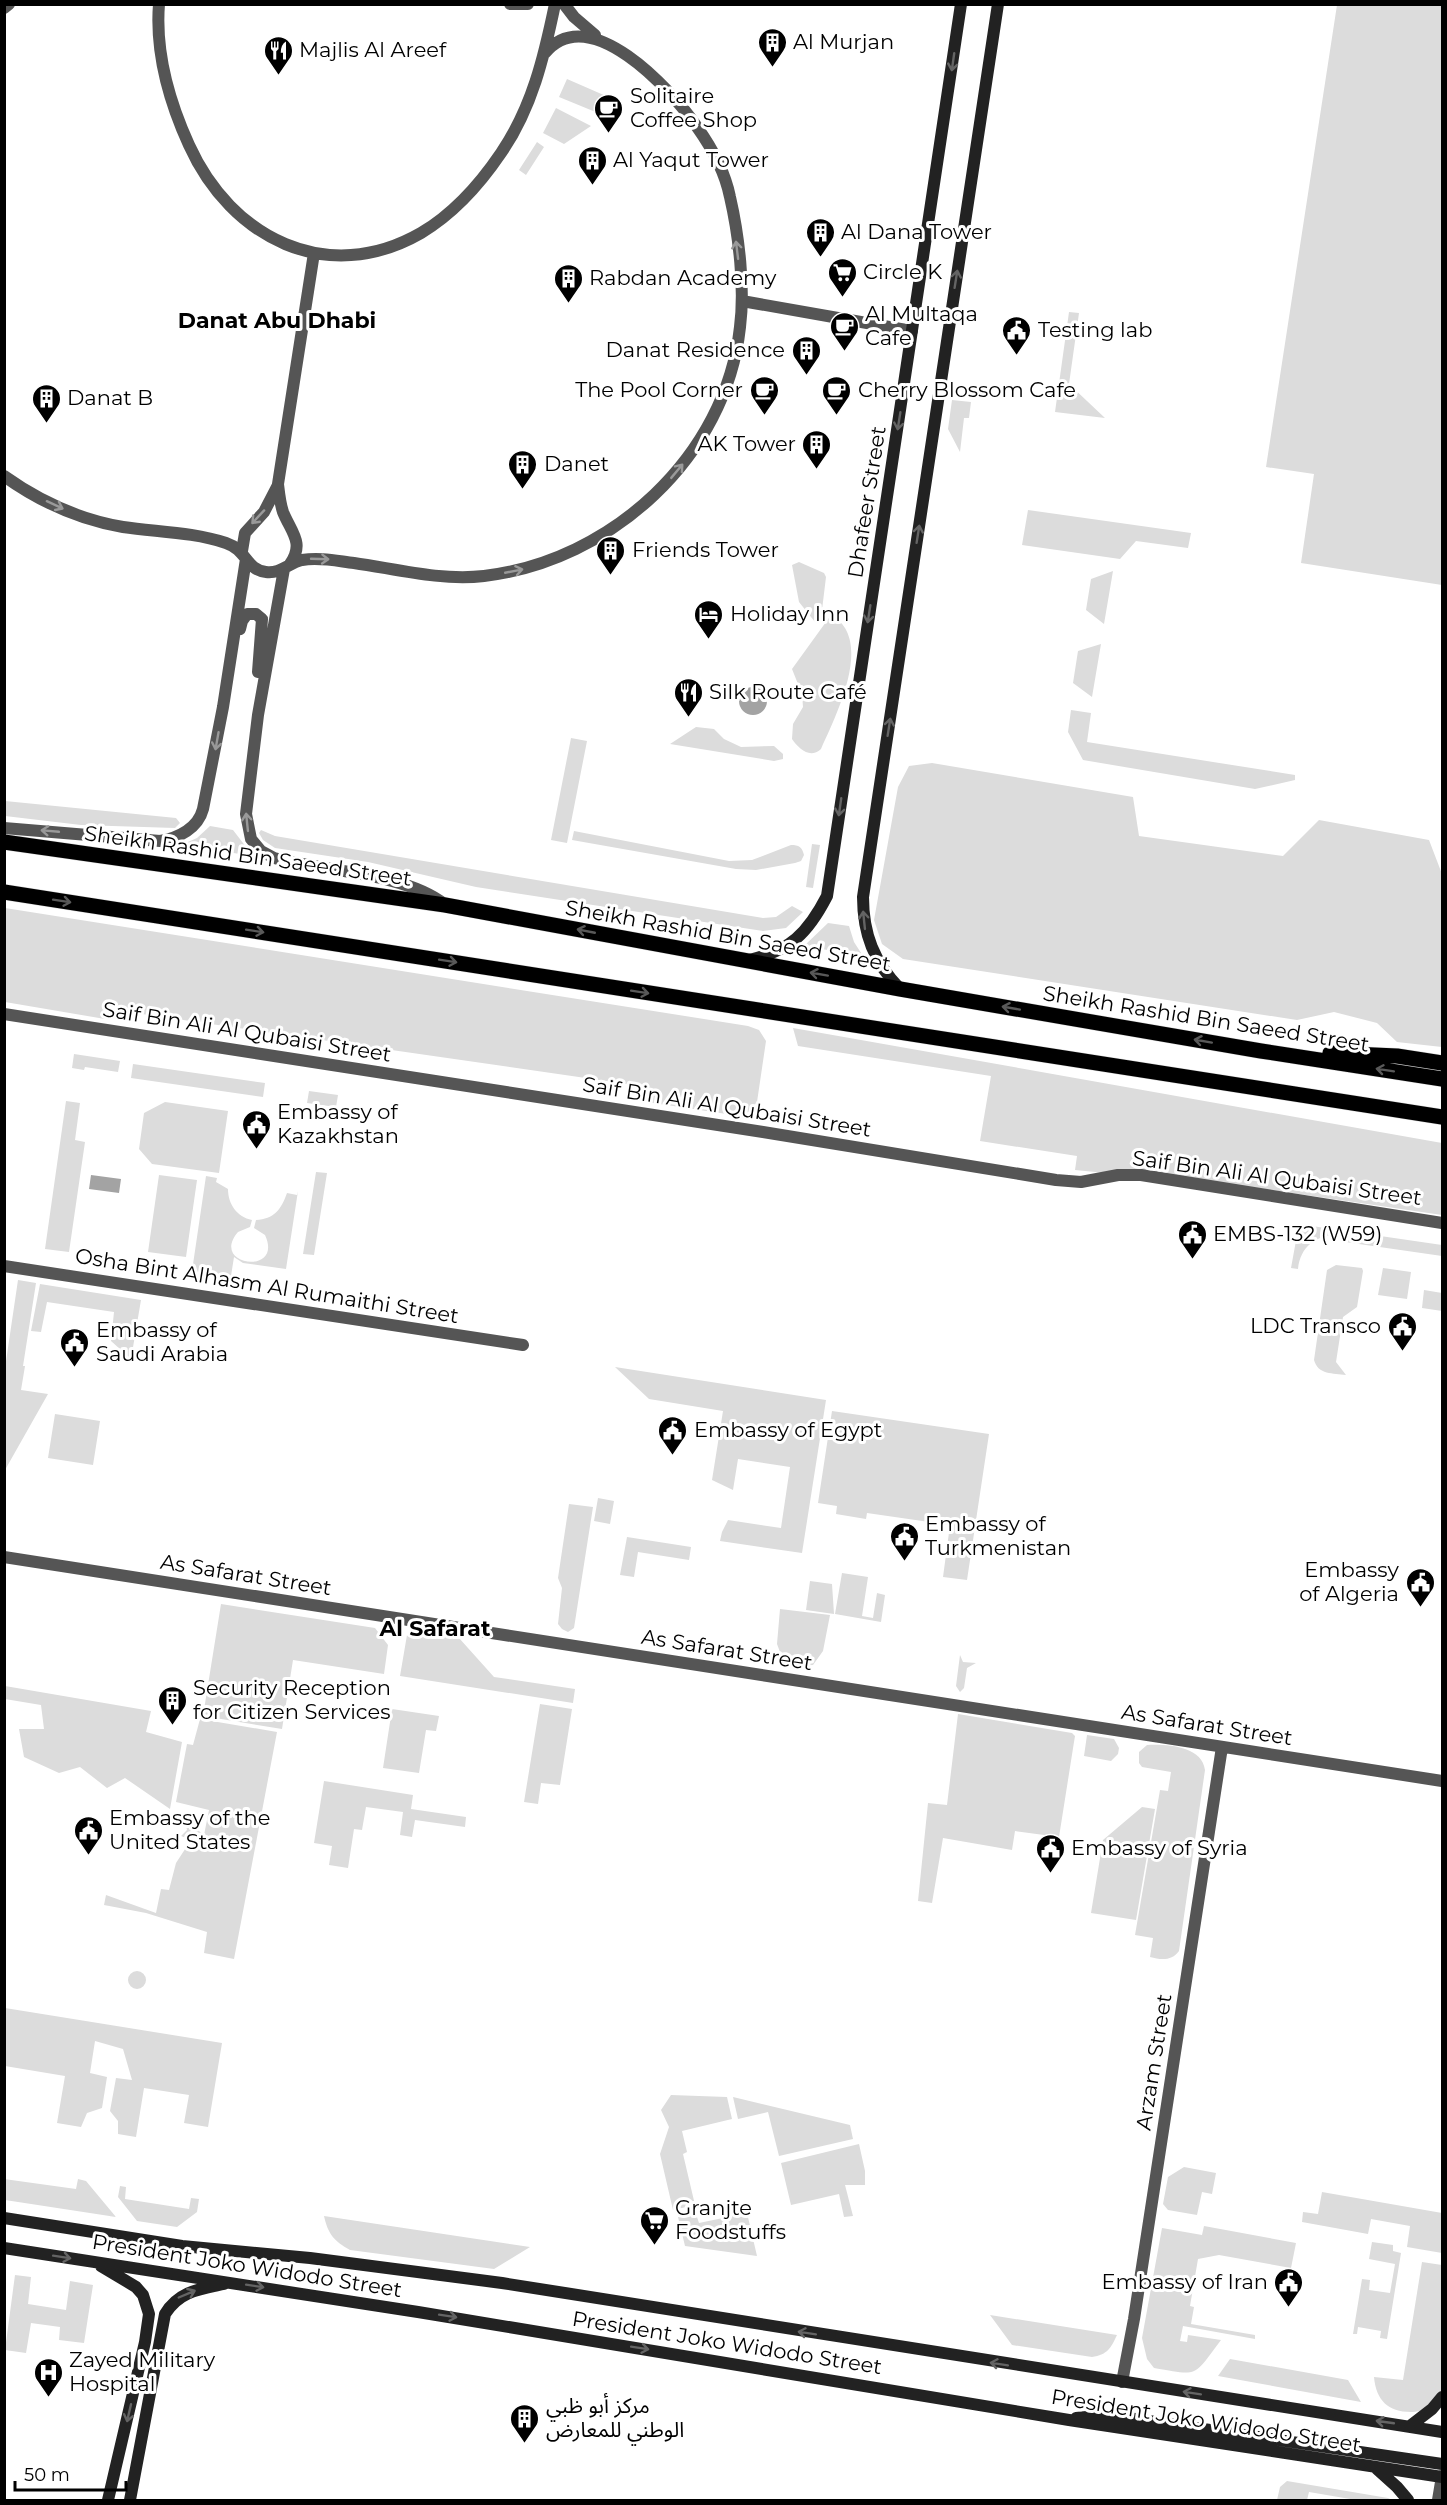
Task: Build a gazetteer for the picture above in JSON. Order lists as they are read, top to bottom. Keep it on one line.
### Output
{"streets":{"main road":["Sheikh Rashid Bin Saeed Street"],"street":["Dhafeer Street","Saif Bin Ali Al Qubaisi Street","Osha Bint Alhasm Al Rumaithi Street","As Safarat Street","Arzam Street","President Joko Widodo Street"]},"crossings":[["Dhafeer Street","Sheikh Rashid Bin Saeed Street"],["As Safarat Street","Arzam Street"],["Arzam Street","President Joko Widodo Street"]],"districts":["Danat Abu Dhabi","Al Safarat"],"places":{"building":["Al Murjan","Al Yaqut Tower","Al Dana Tower","Rabdan Academy","Danat Residence","Danat B","AK Tower","Danet","Friends Tower","Security Reception for Citizen Services","مركز أبو ظبي الوطني للمعارض"],"restaurant":["Majlis Al Areef","Silk Route Café"],"cafe":["Solitaire Coffee Shop","Al Multaqa Cafe","The Pool Corner","Cherry Blossom Cafe"],"supermarket":["Circle K","Granjte Foodstuffs"],"public building":["Testing lab","Embassy of Kazakhstan","EMBS-132 (W59)","LDC Transco","Embassy of Saudi Arabia","Embassy of Egypt","Embassy of Turkmenistan","Embassy of Algeria","Embassy of the United States","Embassy of Syria","Embassy of Iran"],"hotel":["Holiday Inn"],"hospital":["Zayed Military Hospital"]},"scale_bar":"50 m"}
